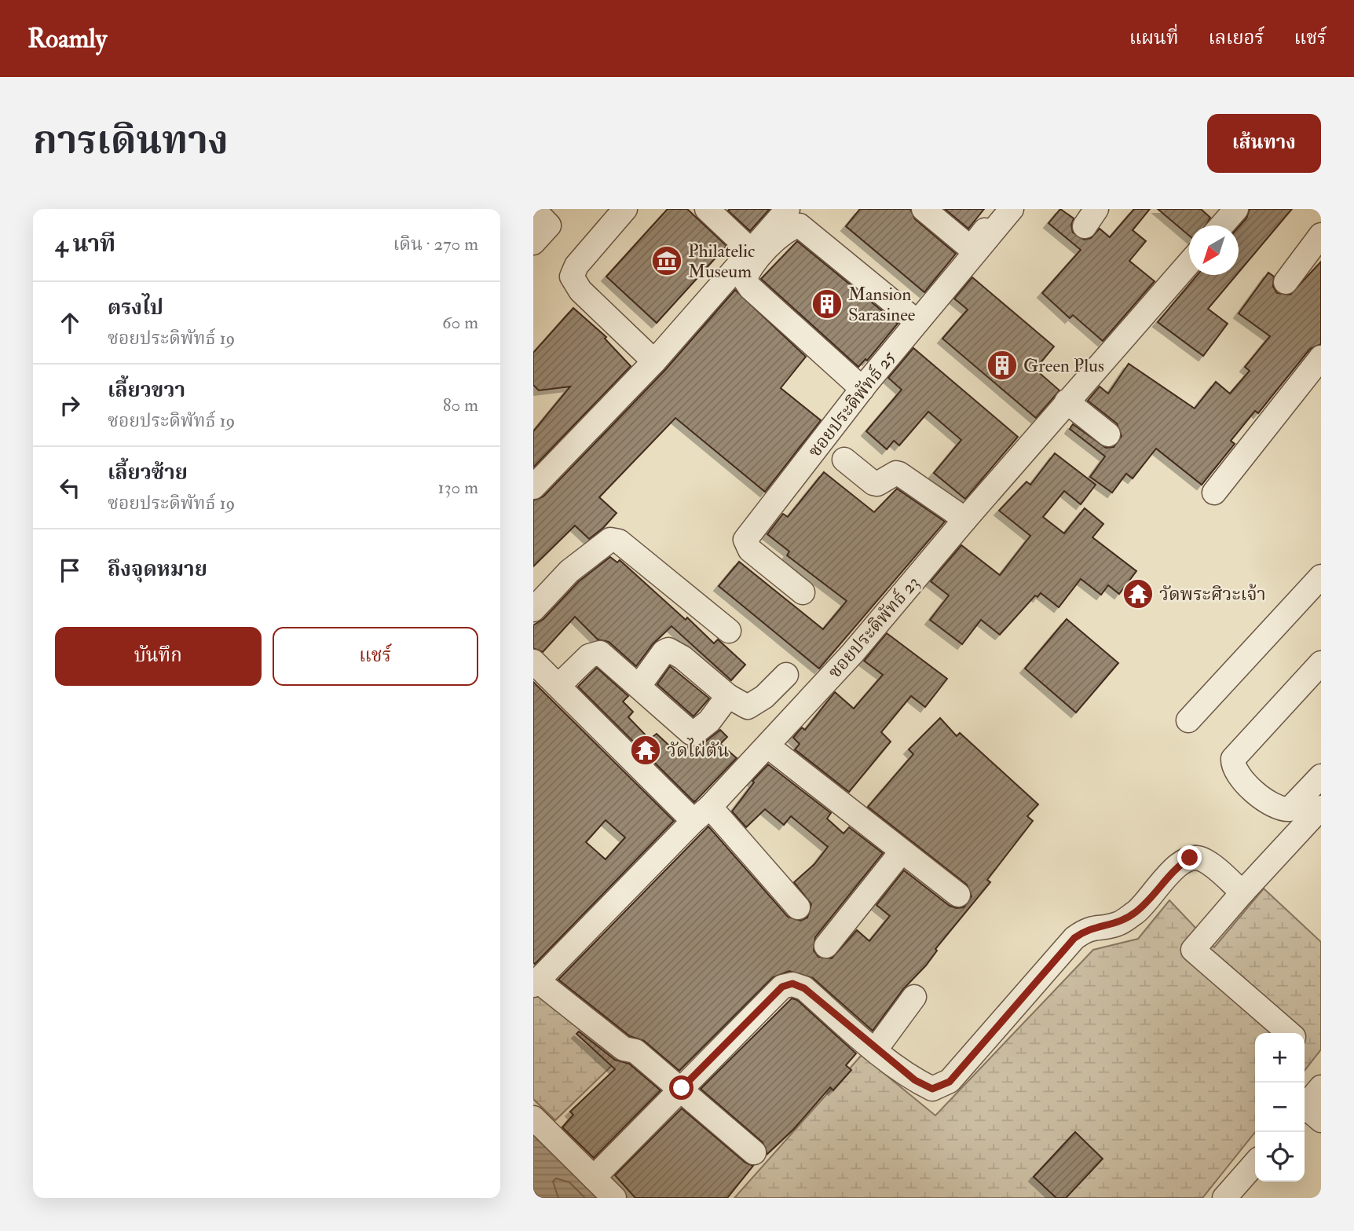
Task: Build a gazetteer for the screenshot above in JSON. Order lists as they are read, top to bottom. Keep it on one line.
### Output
{"streets":{"street":["ซอยประดิพัทธ์ 25","ซอยประดิพัทธ์ 23"]},"places":{"museum":["Philatelic Museum"],"building":["Mansion Sarasinee","Green Plus"],"temple":["วัดพระศิวะเจ้า","วัดไผ่ตัน"]},"north":"bottom left","page":{"header":"Roamly","nav":["แผนที่","เลเยอร์","แชร์"],"title":"การเดินทาง","buttons":["เส้นทาง",["บันทึก","แชร์"]],"heading":["4 นาที","เดิน · 270 m"],"list":[["ตรงไป","ซอยประดิพัทธ์ 19","60 m"],["เลี้ยวขวา","ซอยประดิพัทธ์ 19","80 m"],["เลี้ยวซ้าย","ซอยประดิพัทธ์ 19","130 m"],"ถึงจุดหมาย"],"map_buttons":["+","−"]}}
